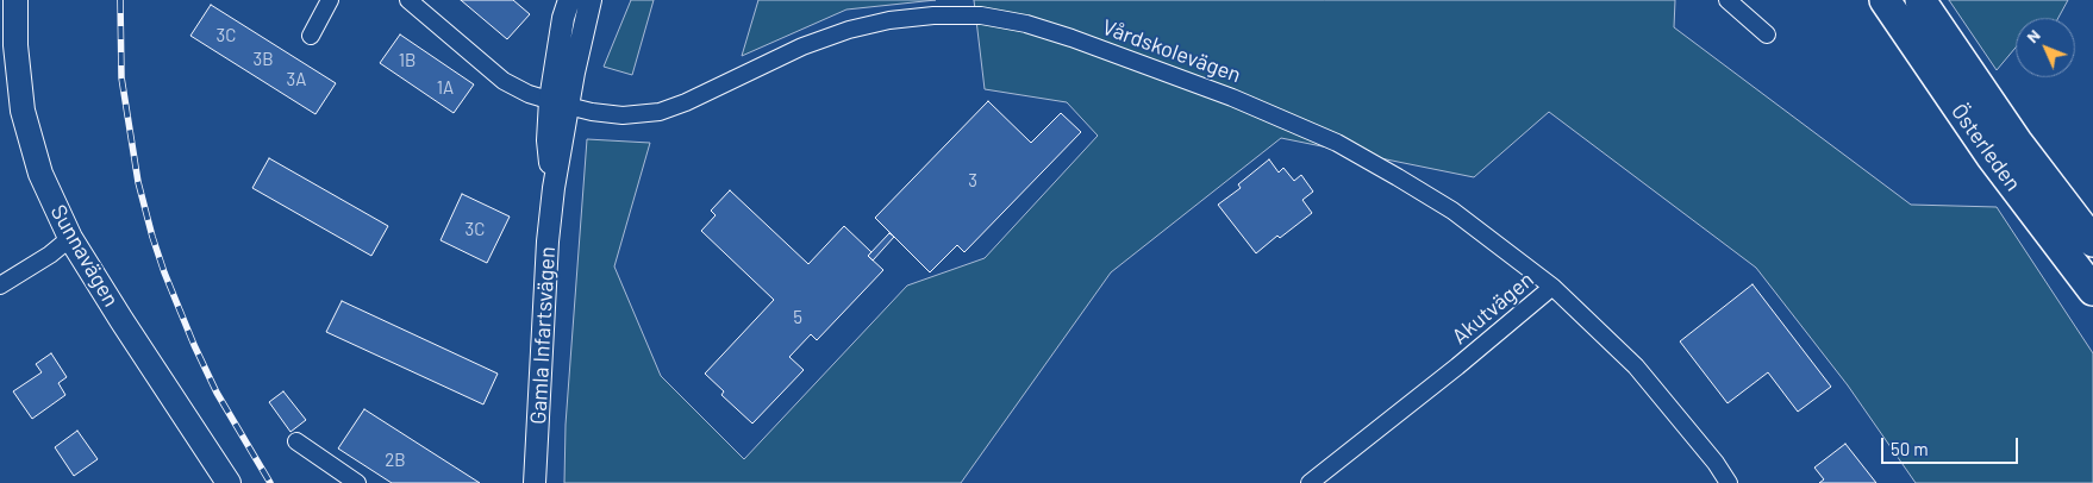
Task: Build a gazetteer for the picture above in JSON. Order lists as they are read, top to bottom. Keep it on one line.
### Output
{"streets":{"highway":["Österleden"],"main road":["Sunnavägen"],"street":["Vårdskolevägen","Akutvägen","Gamla Infartsvägen"]},"crossings":[["Vårdskolevägen","Akutvägen"],["Vårdskolevägen","Gamla Infartsvägen"]],"house_numbers":["3C","3B","1B","3A","1A","3","3C","5","2B"],"scale_bar":"50 m","north":"top left"}
